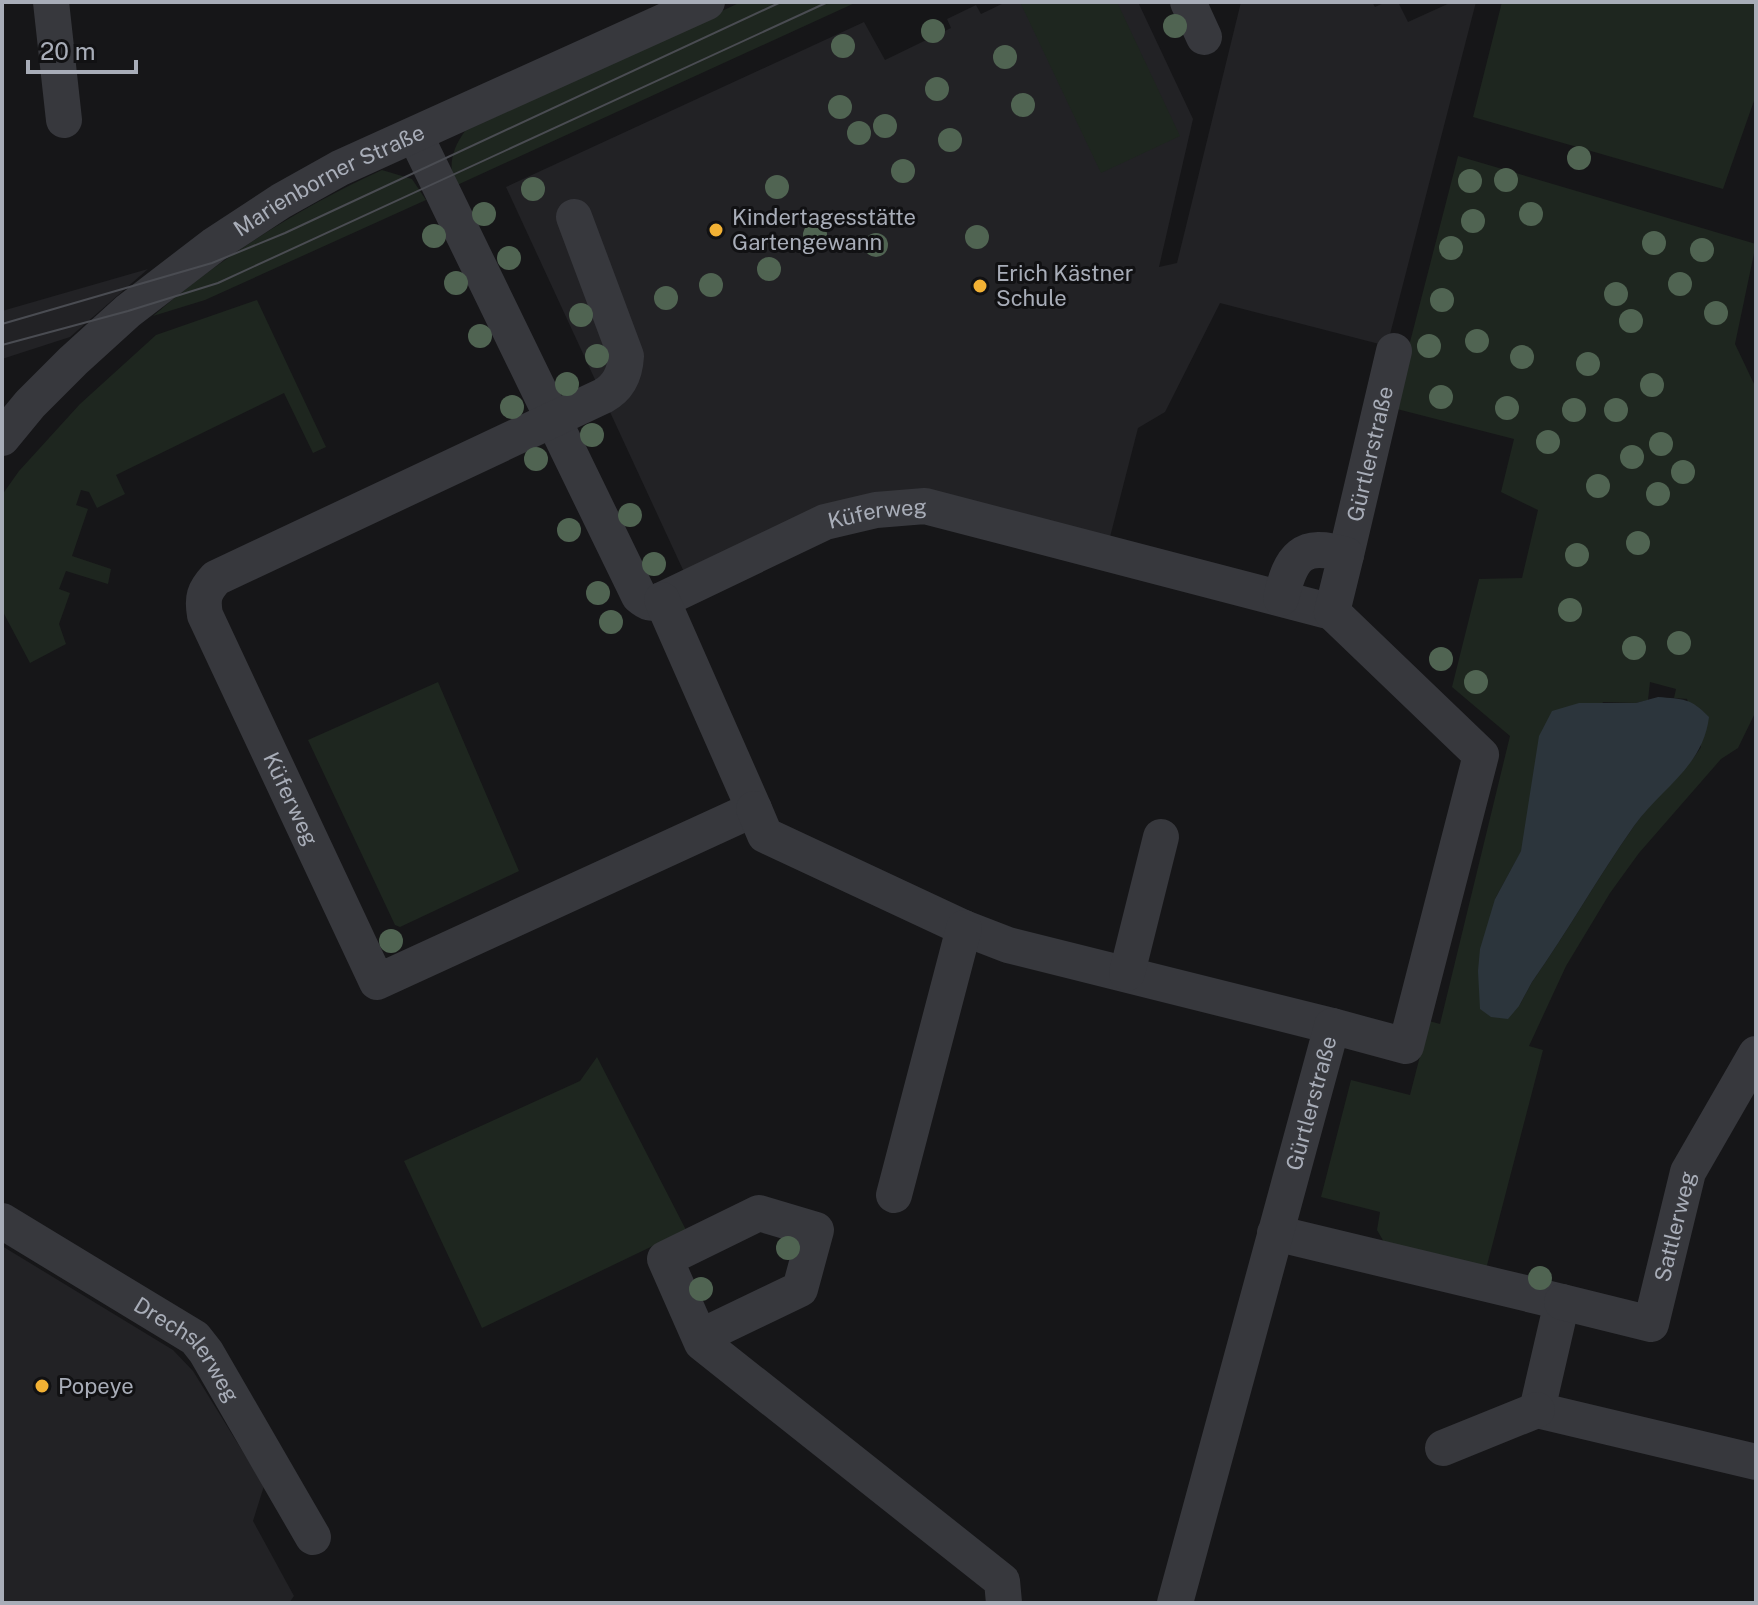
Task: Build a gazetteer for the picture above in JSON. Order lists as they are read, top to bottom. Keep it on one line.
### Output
{"streets":{"street":["Marienborner Straße","Gürtlerstraße","Küferweg","Sattlerweg","Drechslerweg"]},"crossings":[["Gürtlerstraße","Küferweg"],["Gürtlerstraße","Sattlerweg"]],"places":["Kindertagesstätte Gartengewann","Erich Kästner Schule","Popeye"],"scale_bar":"20 m"}
